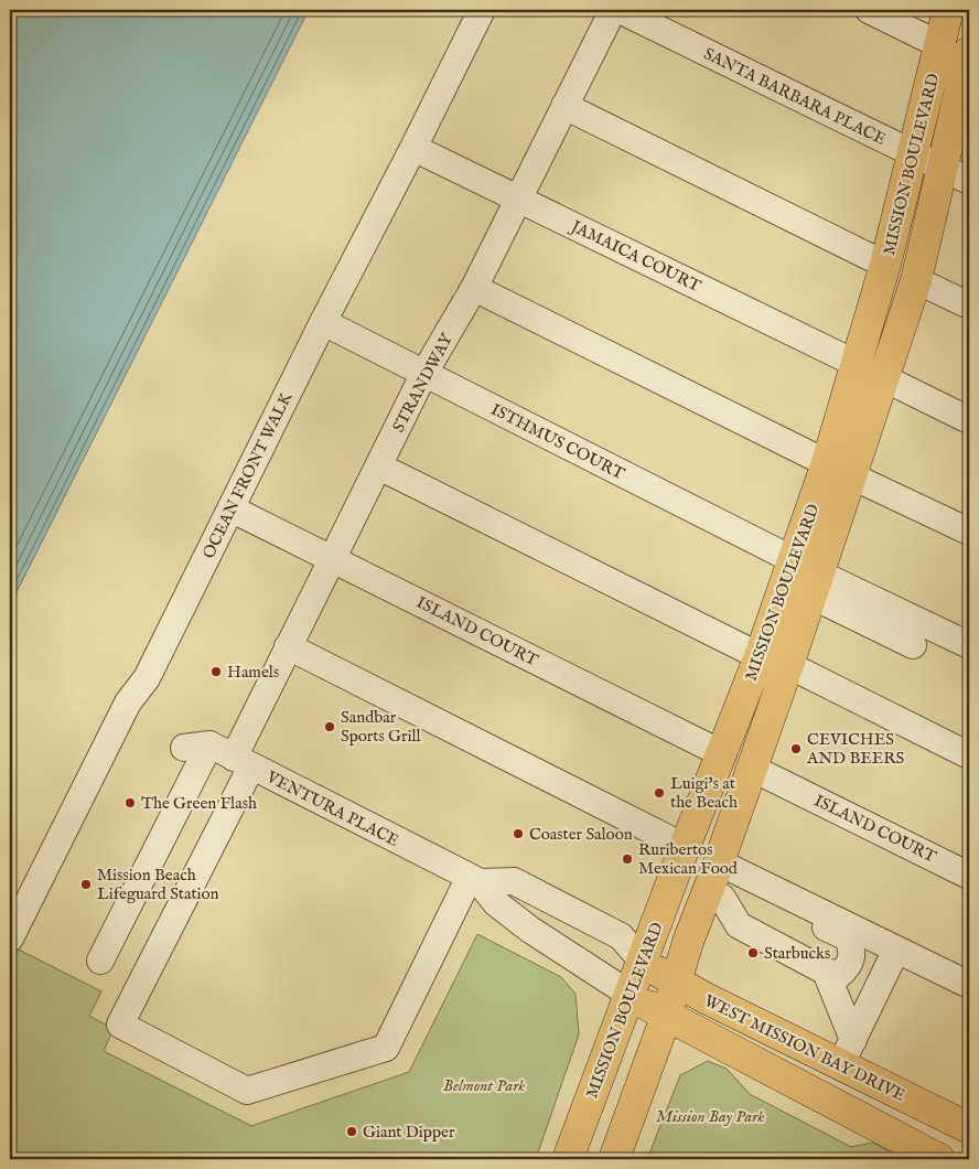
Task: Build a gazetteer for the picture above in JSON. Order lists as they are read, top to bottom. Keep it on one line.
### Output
{"streets":{"main road":["MISSION BOULEVARD","WEST MISSION BAY DRIVE"],"street":["SANTA BARBARA PLACE","JAMAICA COURT","STRANDWAY","ISTHMUS COURT","OCEAN FRONT WALK","ISLAND COURT","VENTURA PLACE"]},"crossings":[["SANTA BARBARA PLACE","MISSION BOULEVARD"],["MISSION BOULEVARD","JAMAICA COURT"],["MISSION BOULEVARD","ISTHMUS COURT"],["MISSION BOULEVARD","ISLAND COURT"],["MISSION BOULEVARD","VENTURA PLACE"],["MISSION BOULEVARD","WEST MISSION BAY DRIVE"],["JAMAICA COURT","STRANDWAY"],["JAMAICA COURT","OCEAN FRONT WALK"],["STRANDWAY","ISTHMUS COURT"],["STRANDWAY","ISLAND COURT"],["STRANDWAY","VENTURA PLACE"],["ISTHMUS COURT","OCEAN FRONT WALK"],["OCEAN FRONT WALK","ISLAND COURT"],["VENTURA PLACE","WEST MISSION BAY DRIVE"]],"parks":["Belmont Park","Mission Bay Park"],"places":["Hamels","Sandbar Sports Grill","CEVICHES AND BEERS","Luigi's at the Beach","The Green Flash","Coaster Saloon","Ruribertos Mexican Food","Mission Beach Lifeguard Station","Starbucks","Giant Dipper"]}
